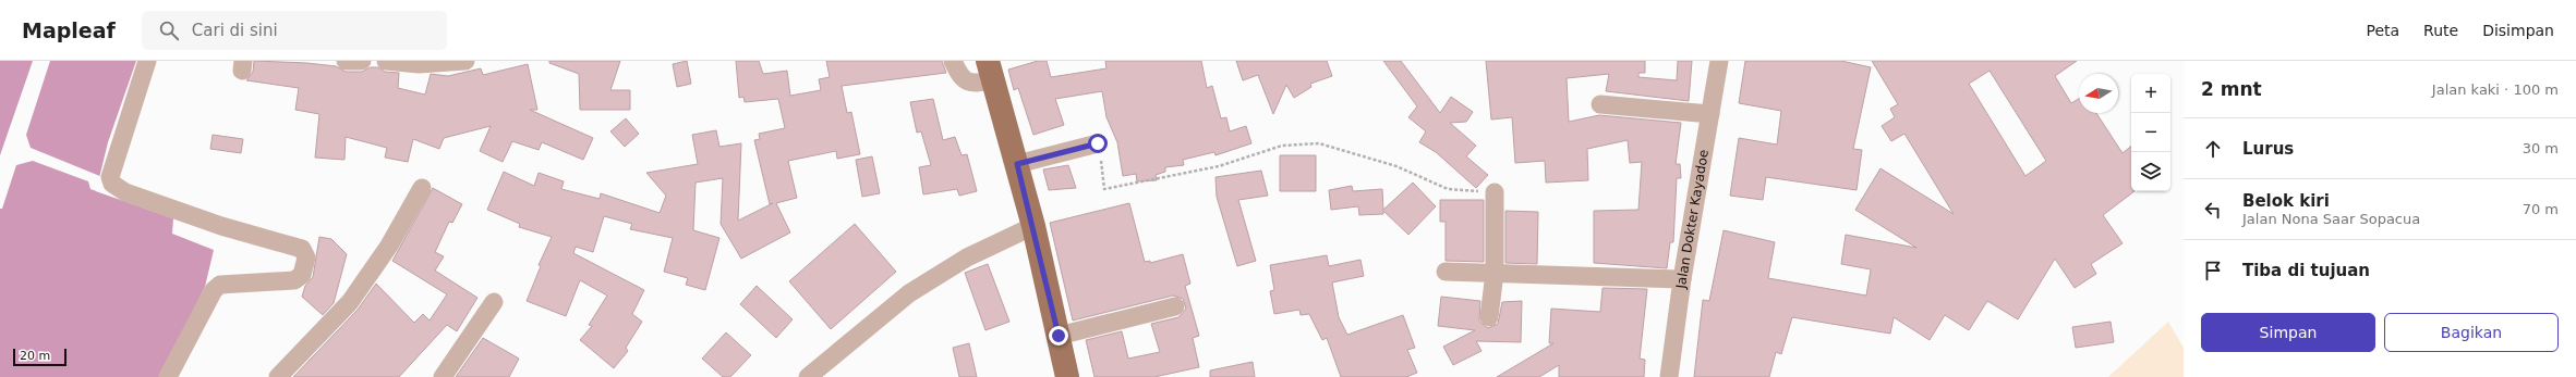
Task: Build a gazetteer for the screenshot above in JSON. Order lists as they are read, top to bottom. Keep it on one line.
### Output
{"streets":{"street":["Jalan Dokter Kayadoe"]},"scale_bar":"20 m","north":"left","page":{"header":"Mapleaf","search":"Cari di sini","nav":["Peta","Rute","Disimpan"],"heading":["2 mnt","Jalan kaki · 100 m"],"map_buttons":["+","−"],"list":[["Lurus","30 m"],["Belok kiri","Jalan Nona Saar Sopacua","70 m"],"Tiba di tujuan"],"buttons":["Simpan","Bagikan"],"scale":"20 m"}}
